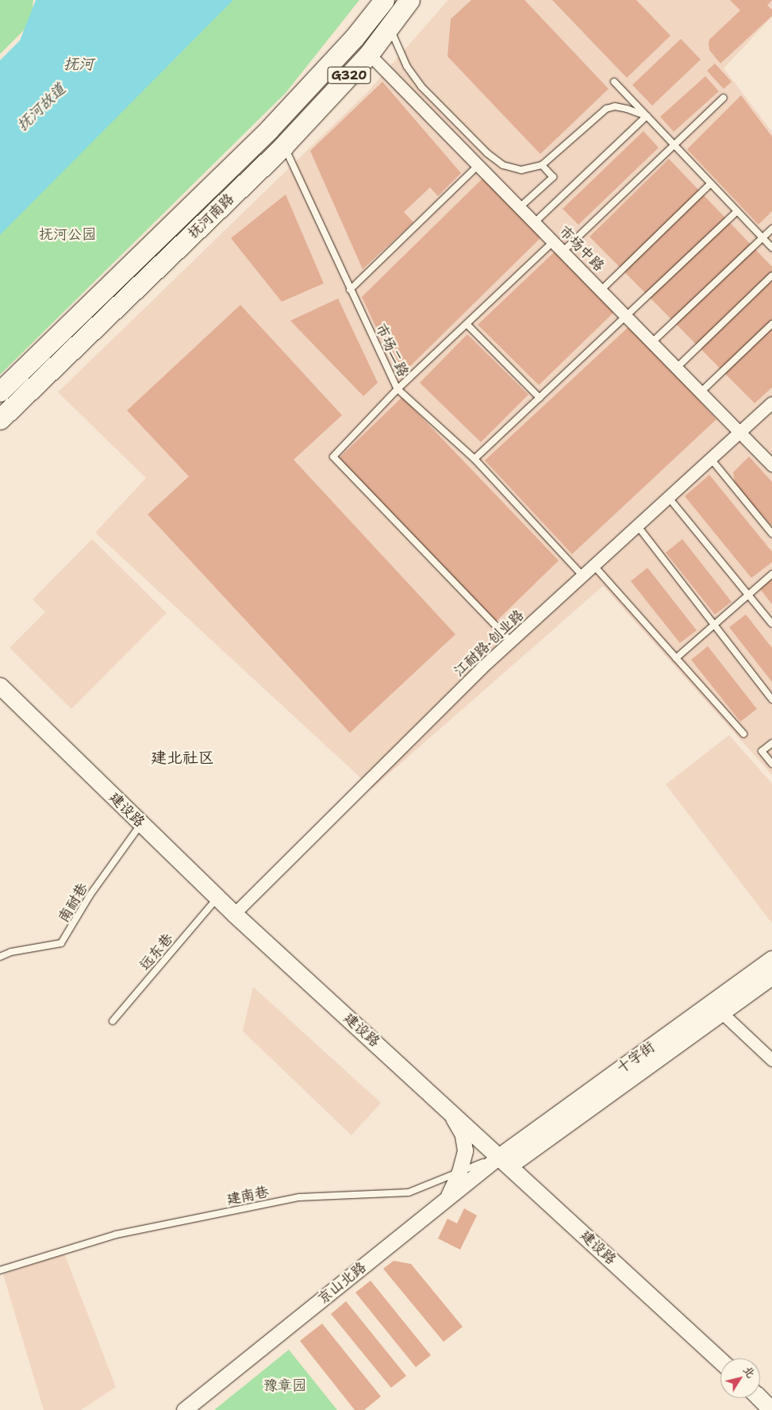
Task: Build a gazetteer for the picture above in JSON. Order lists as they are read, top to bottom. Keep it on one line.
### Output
{"streets":{"highway":["G320","抚河南路"],"main road":["建设路","十字街"],"street":["市场中路","江耐路·创业路","京山北路"],"lane":["市场二路","南耐巷","远东巷","建南巷"]},"crossings":[["抚河南路","市场中路"],["抚河南路","市场二路"],["市场中路","江耐路·创业路"],["市场二路","江耐路·创业路"],["江耐路·创业路","建设路"],["建设路","南耐巷"],["建设路","远东巷"],["建设路","十字街"],["建设路","建南巷"],["建设路","京山北路"],["十字街","建南巷"],["十字街","京山北路"],["建南巷","京山北路"]],"districts":["建北社区"],"water":["抚河","抚河故道"],"parks":["抚河公园","豫章园"],"north":"top right"}
